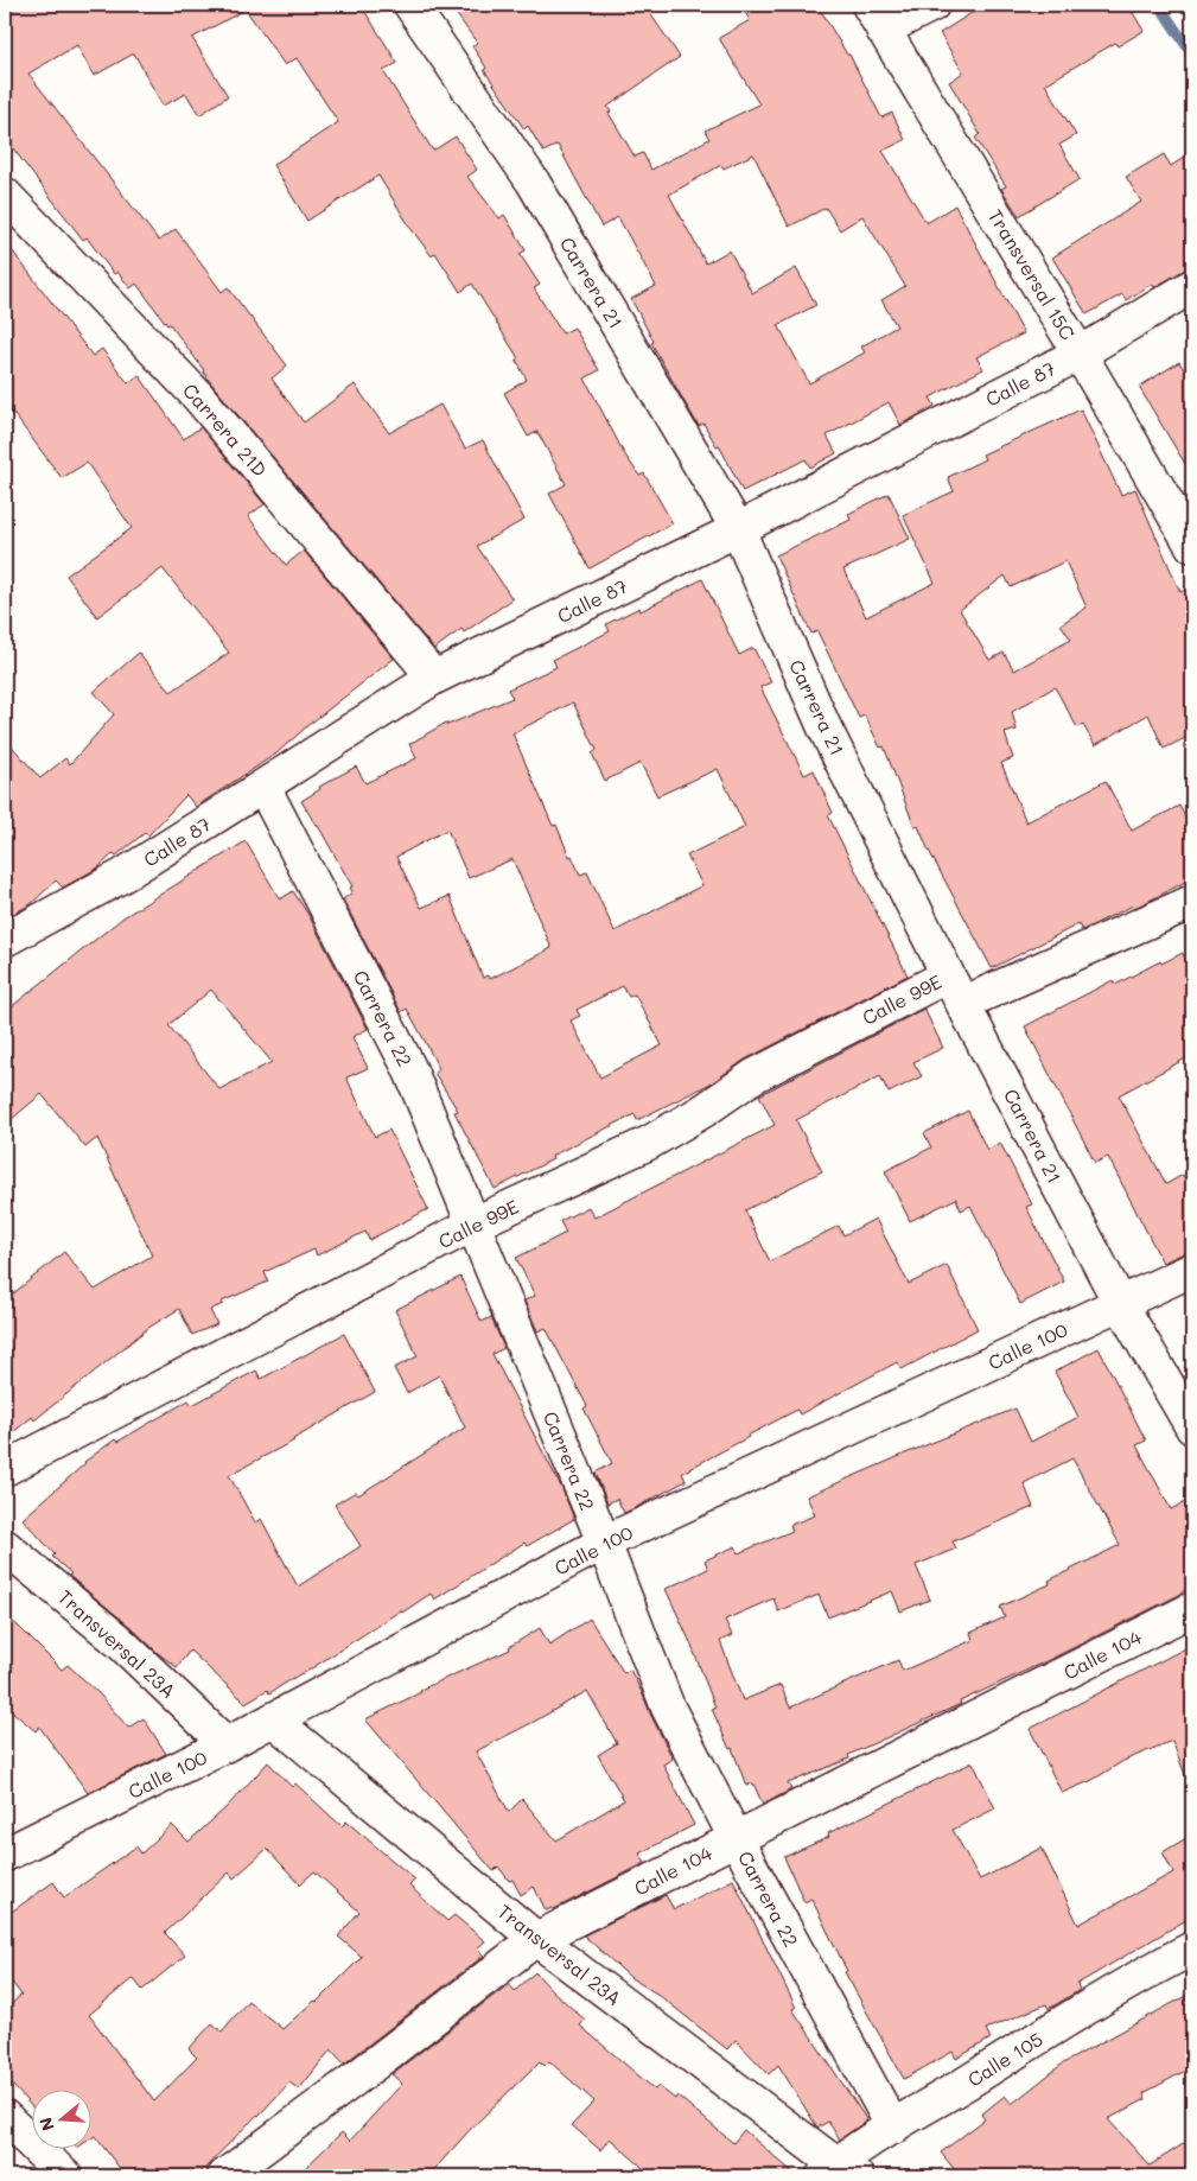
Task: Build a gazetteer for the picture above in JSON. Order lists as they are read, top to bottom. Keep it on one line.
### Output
{"streets":{"street":["Transversal 15C","Carrera 21","Calle 87","Carrera 21D","Calle 99E","Carrera 22","Calle 100","Transversal 23A","Calle 104","Calle 105"]},"crossings":[["Transversal 15C","Calle 87"],["Carrera 21","Calle 87"],["Carrera 21","Calle 99E"],["Carrera 21","Calle 100"],["Calle 87","Carrera 21D"],["Calle 87","Carrera 22"],["Calle 99E","Carrera 22"],["Carrera 22","Calle 100"],["Carrera 22","Calle 104"],["Carrera 22","Calle 105"],["Calle 100","Transversal 23A"],["Transversal 23A","Calle 104"],["Transversal 23A","Calle 105"]],"north":"left"}
